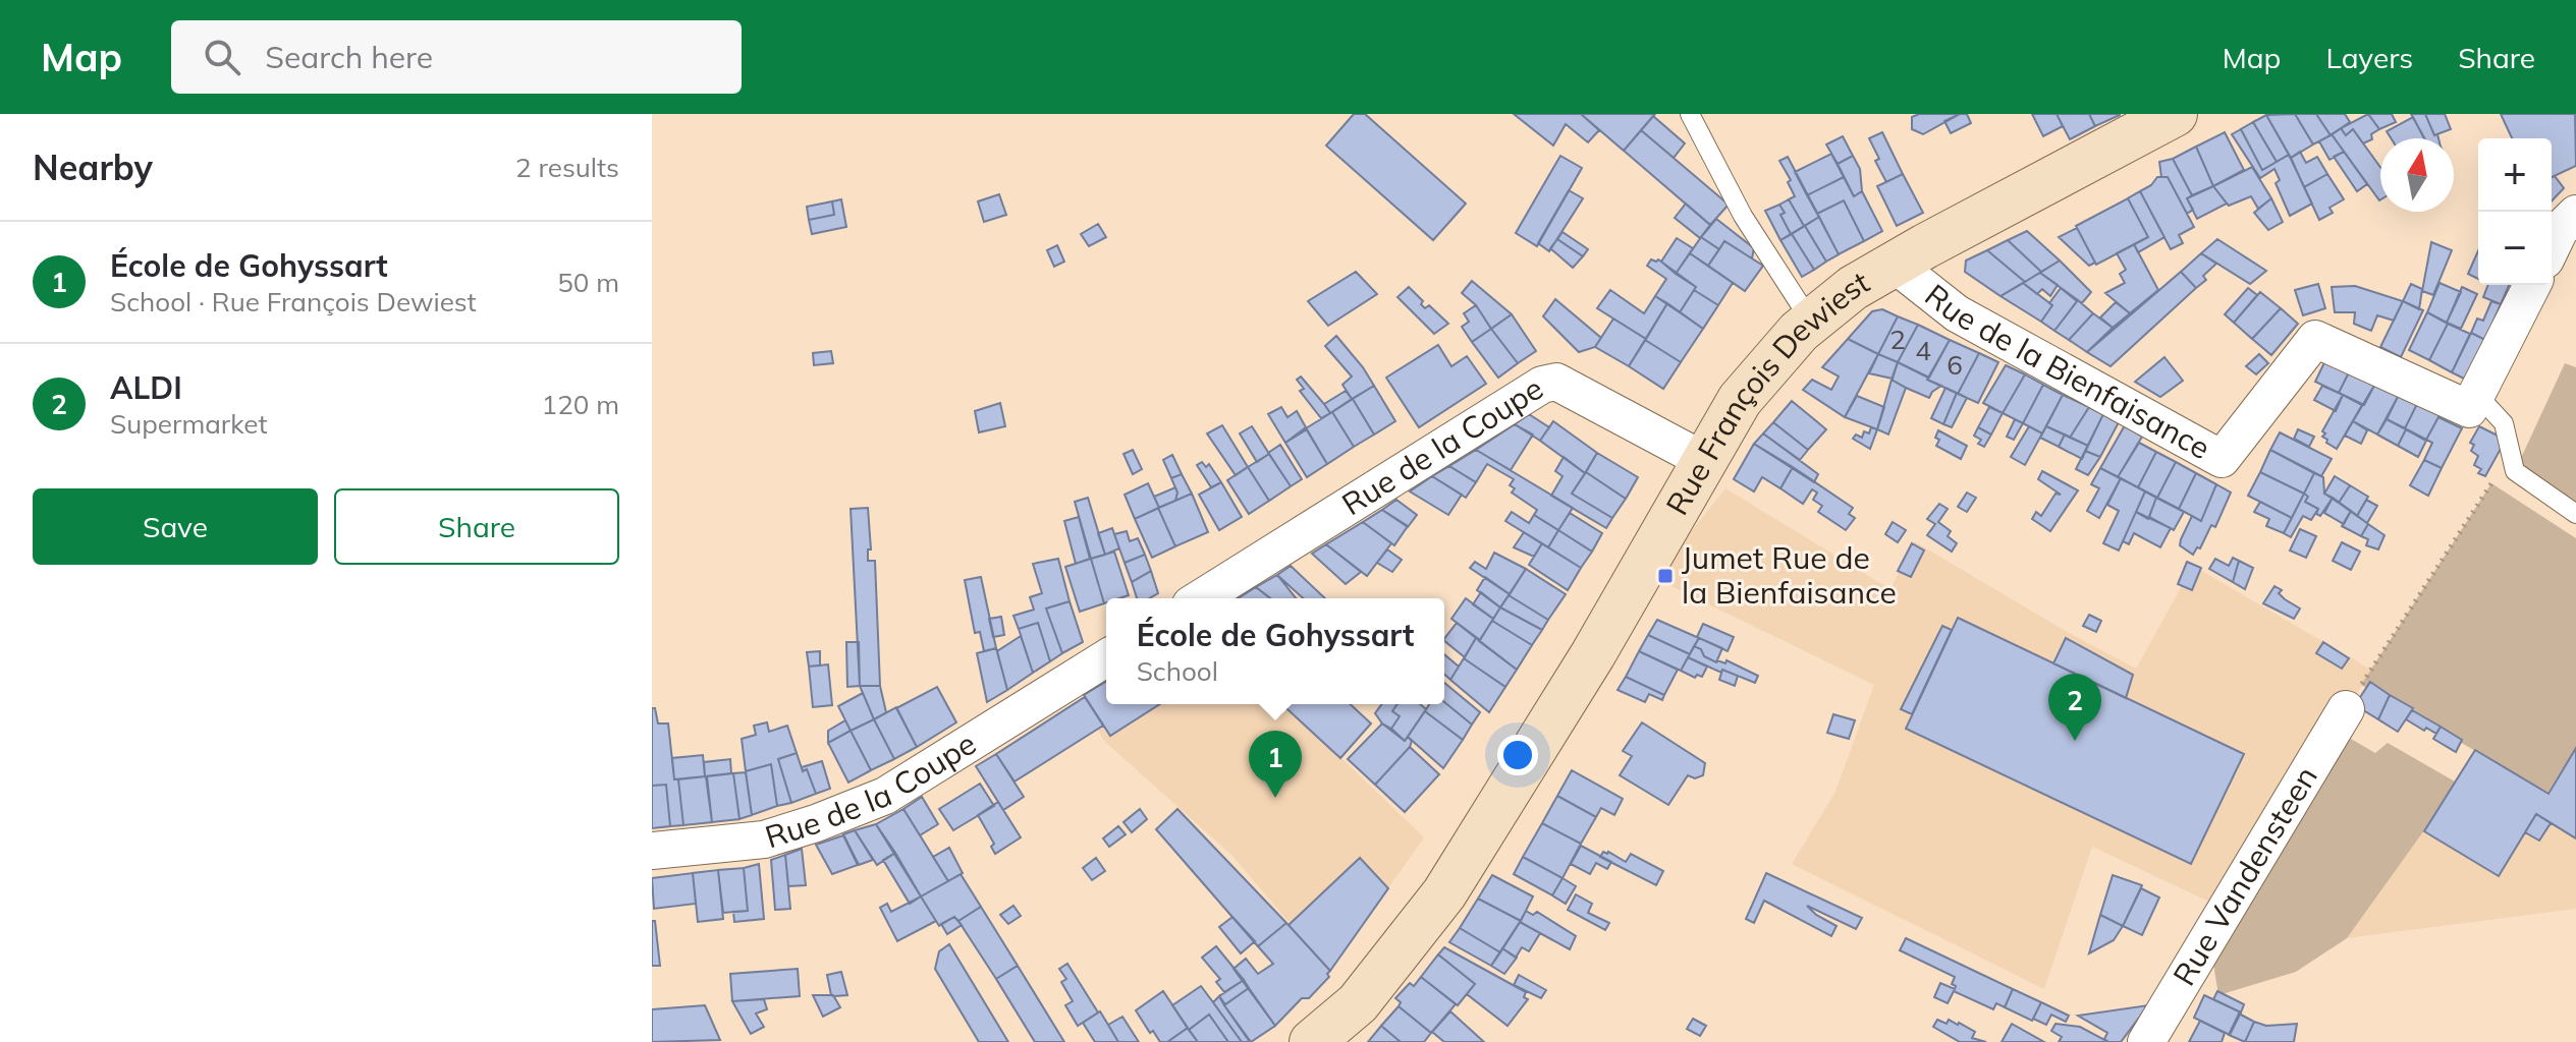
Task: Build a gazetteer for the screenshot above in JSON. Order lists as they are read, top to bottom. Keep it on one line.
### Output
{"streets":{"street":["Rue de la Bienfaisance","Rue François Dewiest","Rue de la Coupe","Rue Vandensteen"]},"crossings":[["Rue de la Bienfaisance","Rue François Dewiest"],["Rue François Dewiest","Rue de la Coupe"]],"places":{"transit":["Jumet Rue de la Bienfaisance"]},"house_numbers":["2","4","6"],"north":"top","page":{"header":"Map","search":"Search here","nav":["Map","Layers","Share"],"heading":["Nearby","2 results"],"map_buttons":["+","−"],"list":[{"mark":"1","name":"École de Gohyssart","note":"School · Rue François Dewiest","value":"50 m"},{"mark":"2","name":"ALDI","note":"Supermarket","value":"120 m"}],"buttons":["Save","Share"],"popup":["École de Gohyssart","School"],"pins":["2","1"]}}
